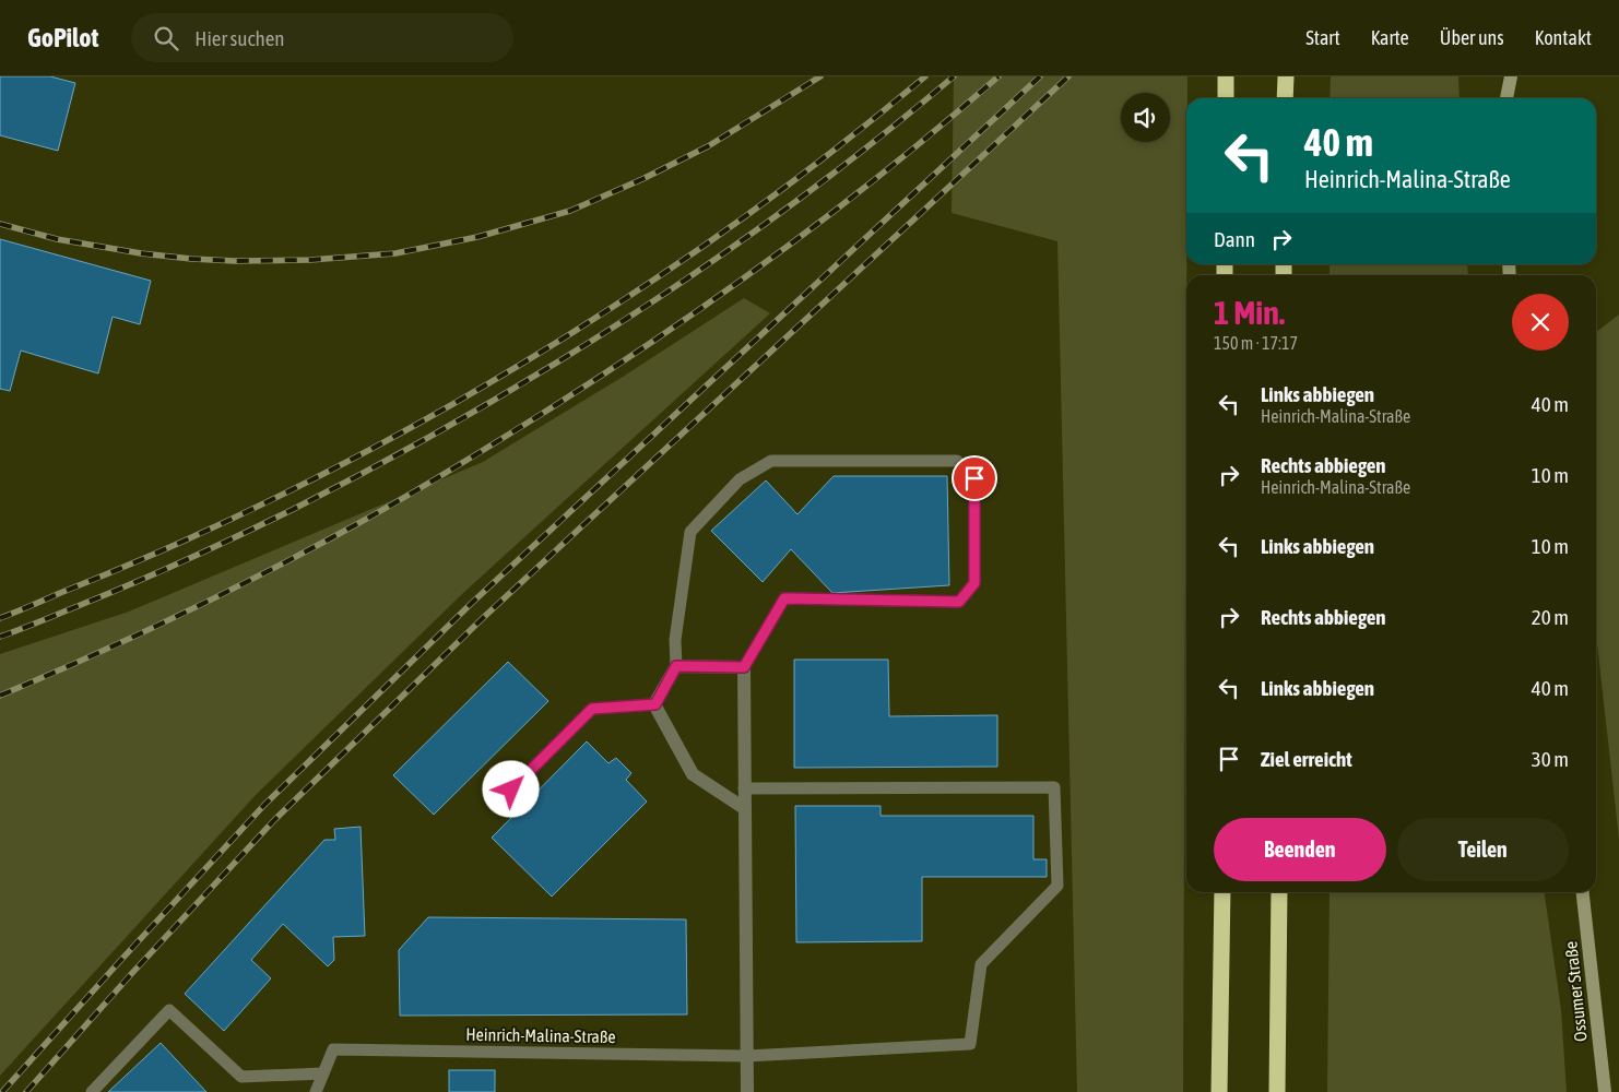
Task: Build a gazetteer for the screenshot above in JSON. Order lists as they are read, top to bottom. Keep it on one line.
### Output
{"streets":{"main road":["Ossumer Straße"],"lane":["Heinrich-Malina-Straße"]},"page":{"header":"GoPilot","search":"Hier suchen","nav":["Start","Karte","Über uns","Kontakt"],"turn":["40 m","Heinrich-Malina-Straße"],"then":"Dann","heading":["1 Min.","150 m · 17:17"],"list":[{"name":"Links abbiegen","note":"Heinrich-Malina-Straße","value":"40 m"},{"name":"Rechts abbiegen","note":"Heinrich-Malina-Straße","value":"10 m"},{"name":"Links abbiegen","value":"10 m"},{"name":"Rechts abbiegen","value":"20 m"},{"name":"Links abbiegen","value":"40 m"},{"name":"Ziel erreicht","value":"30 m"}],"buttons":["Beenden","Teilen"]}}
